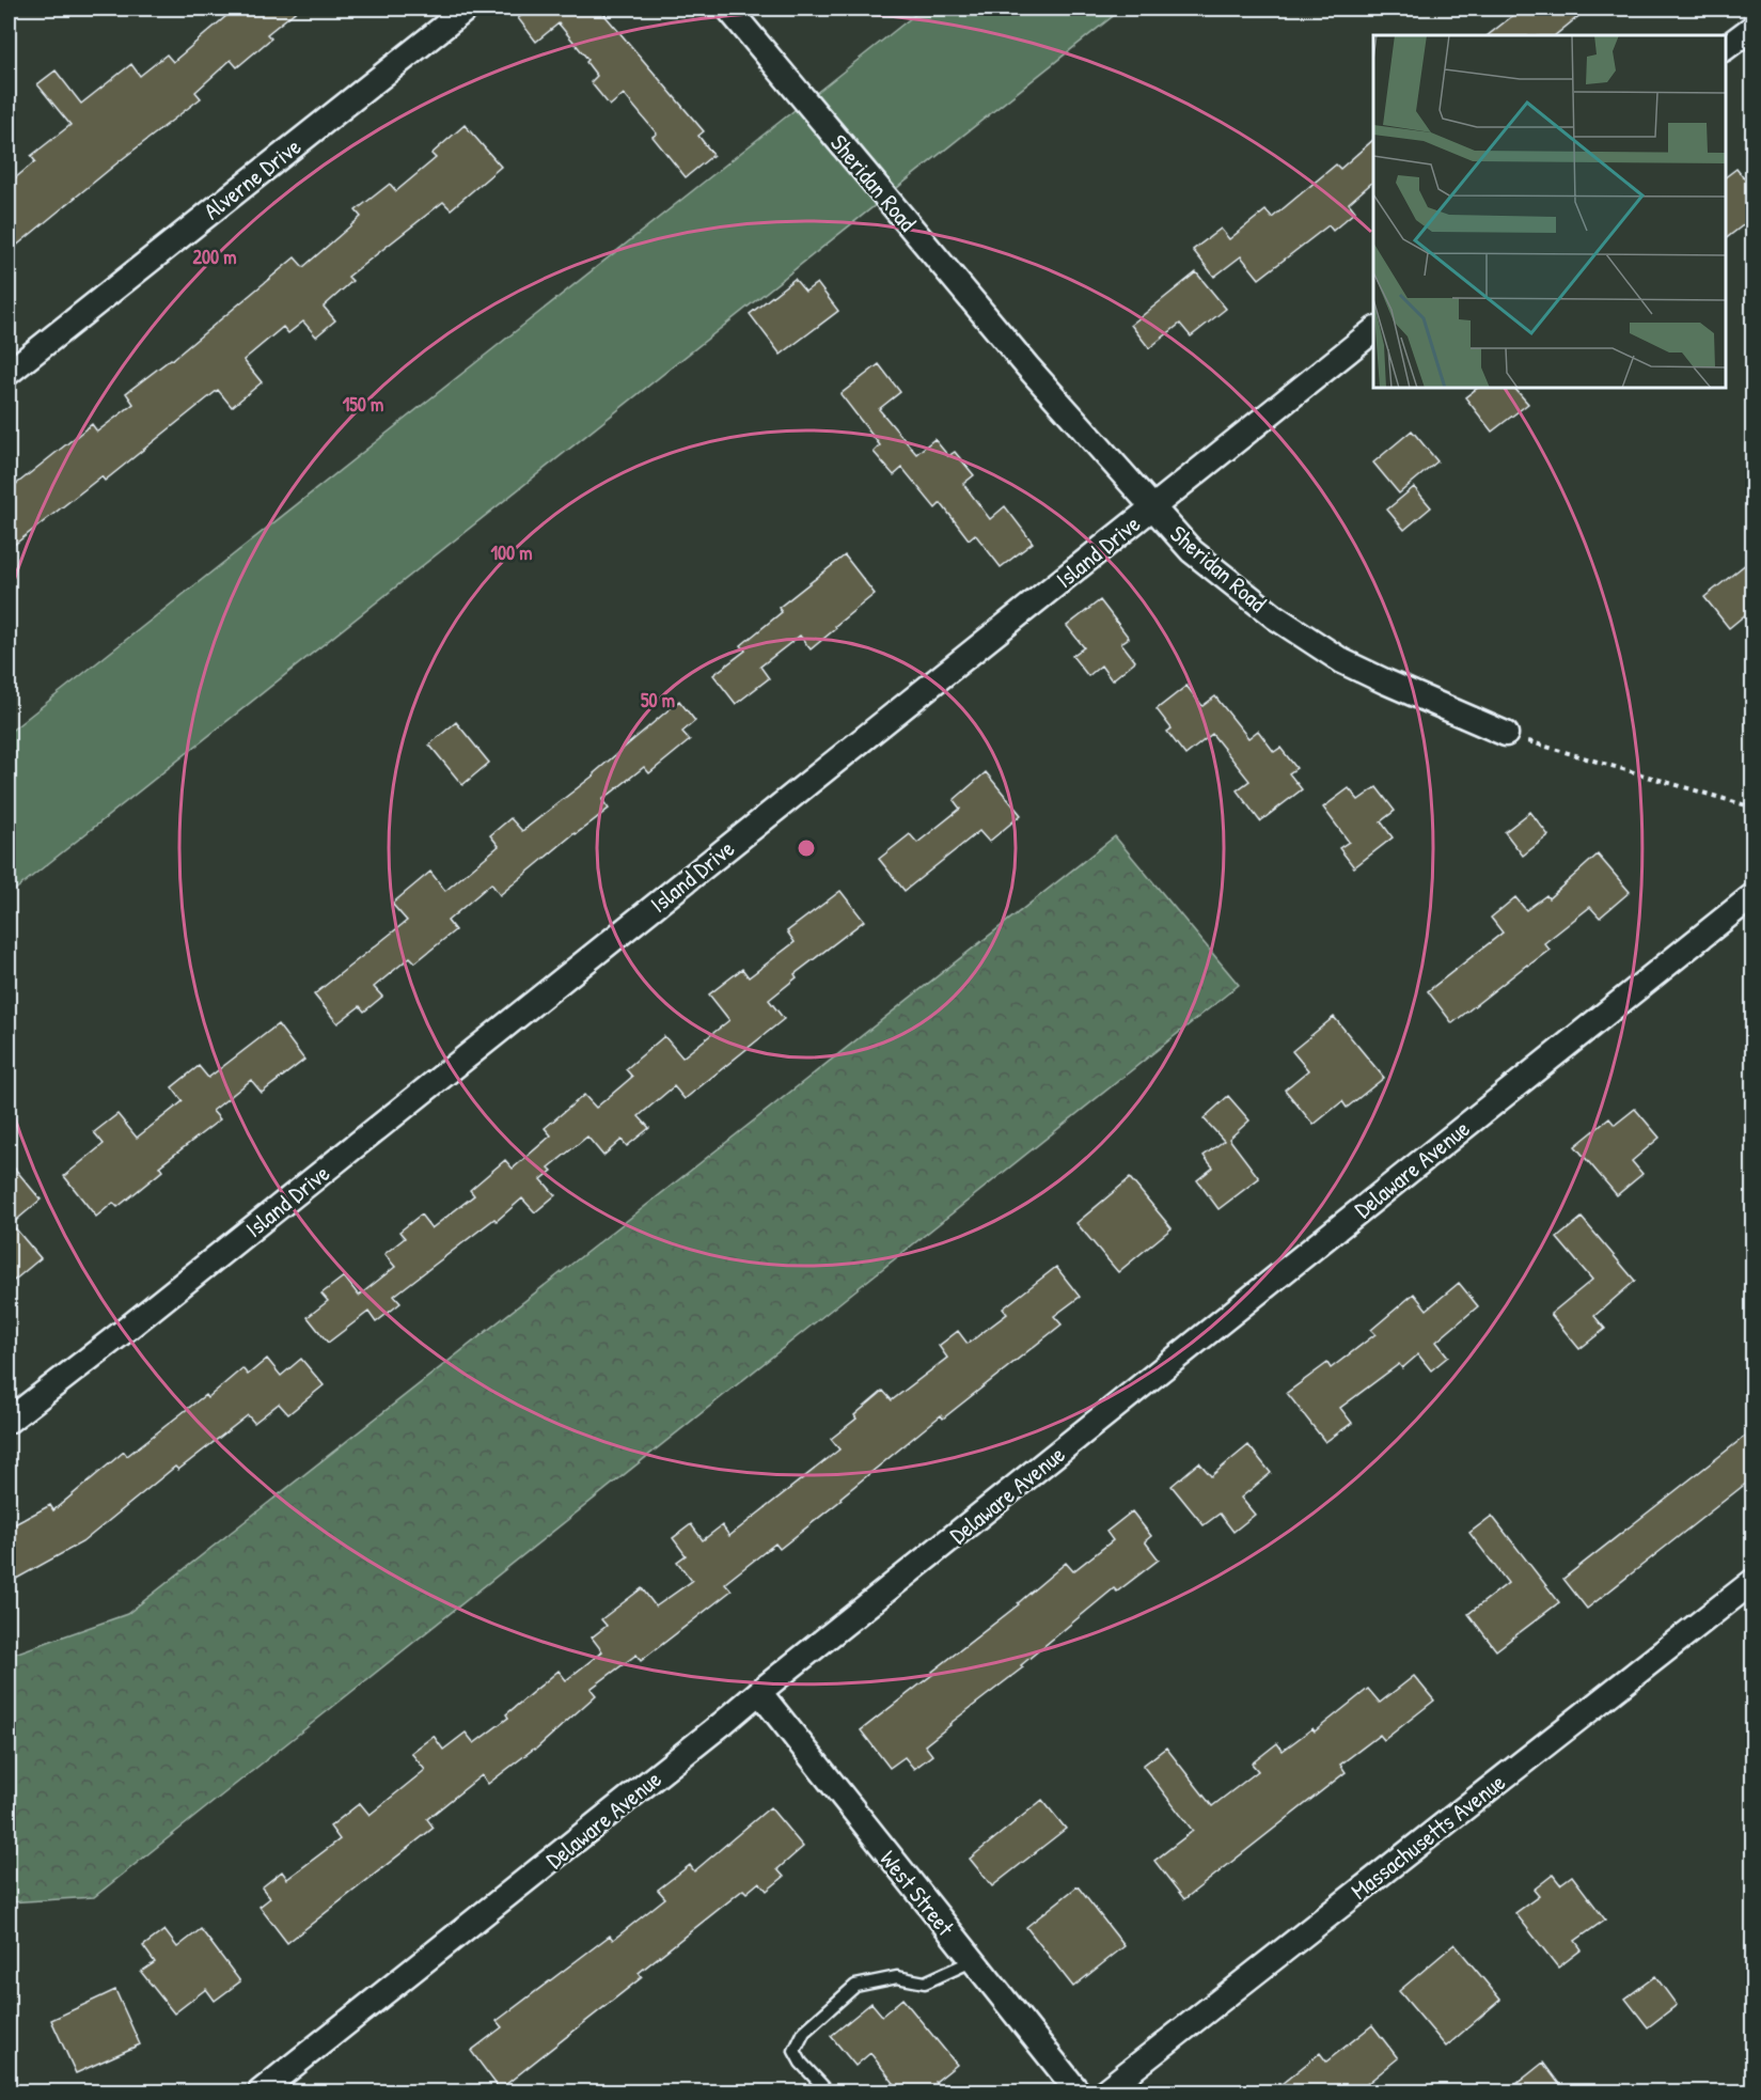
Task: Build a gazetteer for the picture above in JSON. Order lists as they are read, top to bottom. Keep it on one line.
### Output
{"streets":{"street":["Alverne Drive","Sheridan Road","Island Drive","Delaware Avenue","Massachusetts Avenue","West Street"]},"crossings":[["Sheridan Road","Island Drive"],["Delaware Avenue","West Street"]],"rings":["200 m","150 m","100 m","50 m"]}
